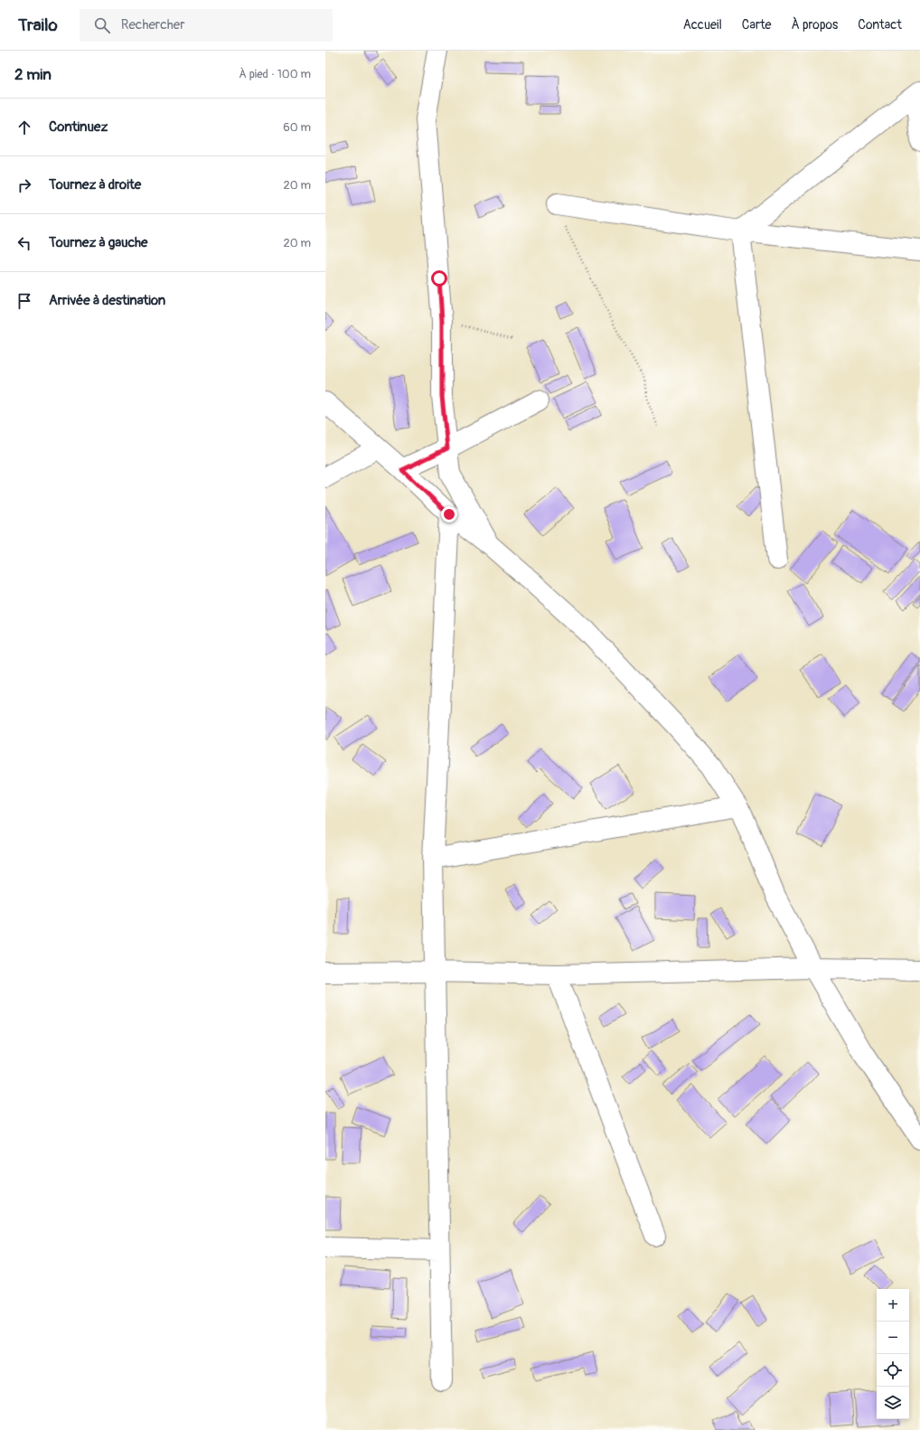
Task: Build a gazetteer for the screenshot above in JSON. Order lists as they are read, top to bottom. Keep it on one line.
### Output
{"page":{"header":"Trailo","search":"Rechercher","nav":["Accueil","Carte","À propos","Contact"],"heading":["2 min","À pied · 100 m"],"list":[["Continuez","60 m"],["Tournez à droite","20 m"],["Tournez à gauche","20 m"],"Arrivée à destination"],"map_buttons":["+","−"]}}
